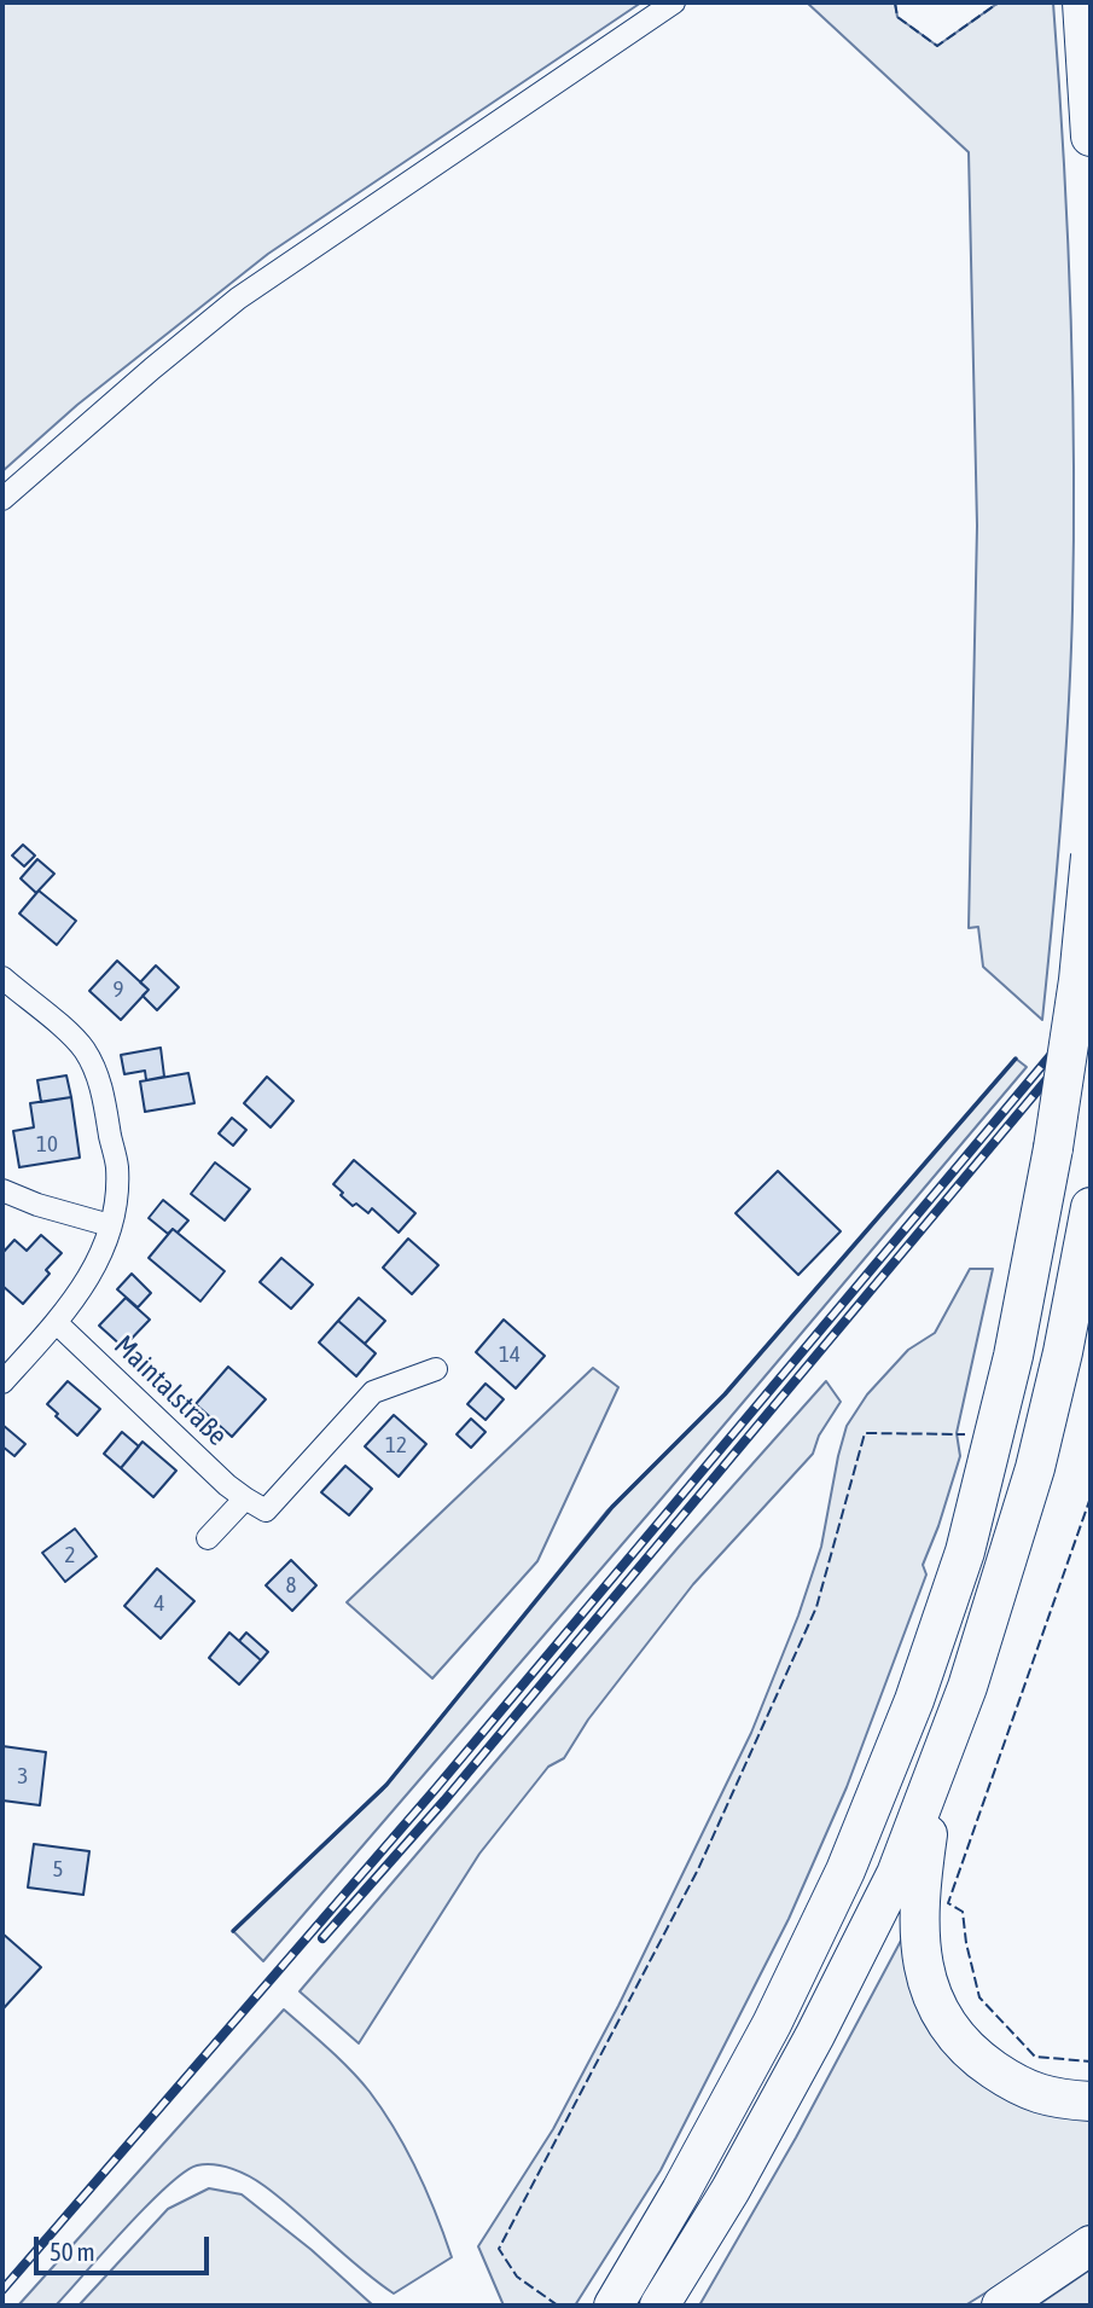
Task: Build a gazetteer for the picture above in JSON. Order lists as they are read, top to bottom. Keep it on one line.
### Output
{"streets":{"street":["Maintalstraße"]},"house_numbers":["9","10","14","12","2","8","4","3","5"],"scale_bar":"50 m"}
